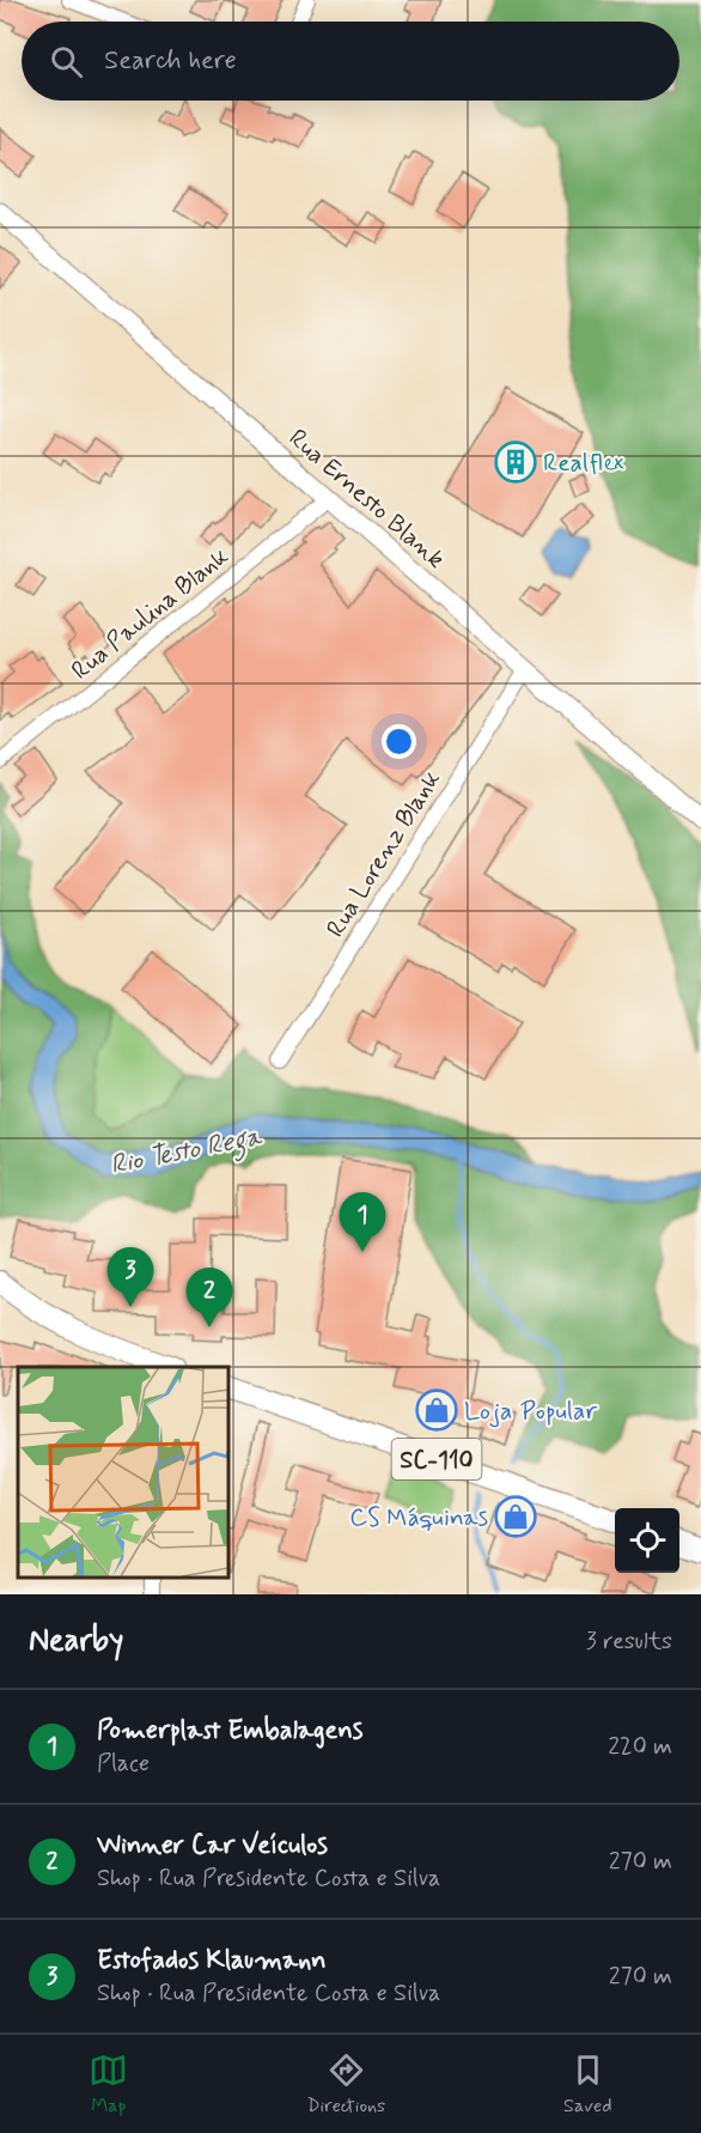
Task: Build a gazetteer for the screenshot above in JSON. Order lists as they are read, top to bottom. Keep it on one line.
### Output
{"streets":{"main road":["SC-110"],"street":["Rua Ernesto Blank","Rua Paulina Blank","Rua Lorenz Blank"]},"crossings":[["Rua Ernesto Blank","Rua Paulina Blank"],["Rua Ernesto Blank","Rua Lorenz Blank"]],"water":["Rio Testo Rega"],"places":{"building":["Realflex"],"shop":["Loja Popular","CS Máquinas"]},"page":{"search":"Search here","pins":["1","3","2"],"heading":["Nearby","3 results"],"list":[{"mark":"1","name":"Pomerplast Embalagens","note":"Place","value":"220 m"},{"mark":"2","name":"Winner Car Veículos","note":"Shop · Rua Presidente Costa e Silva","value":"270 m"},{"mark":"3","name":"Estofados Klaumann","note":"Shop · Rua Presidente Costa e Silva","value":"270 m"}],"nav":["Map","Directions","Saved"]}}
